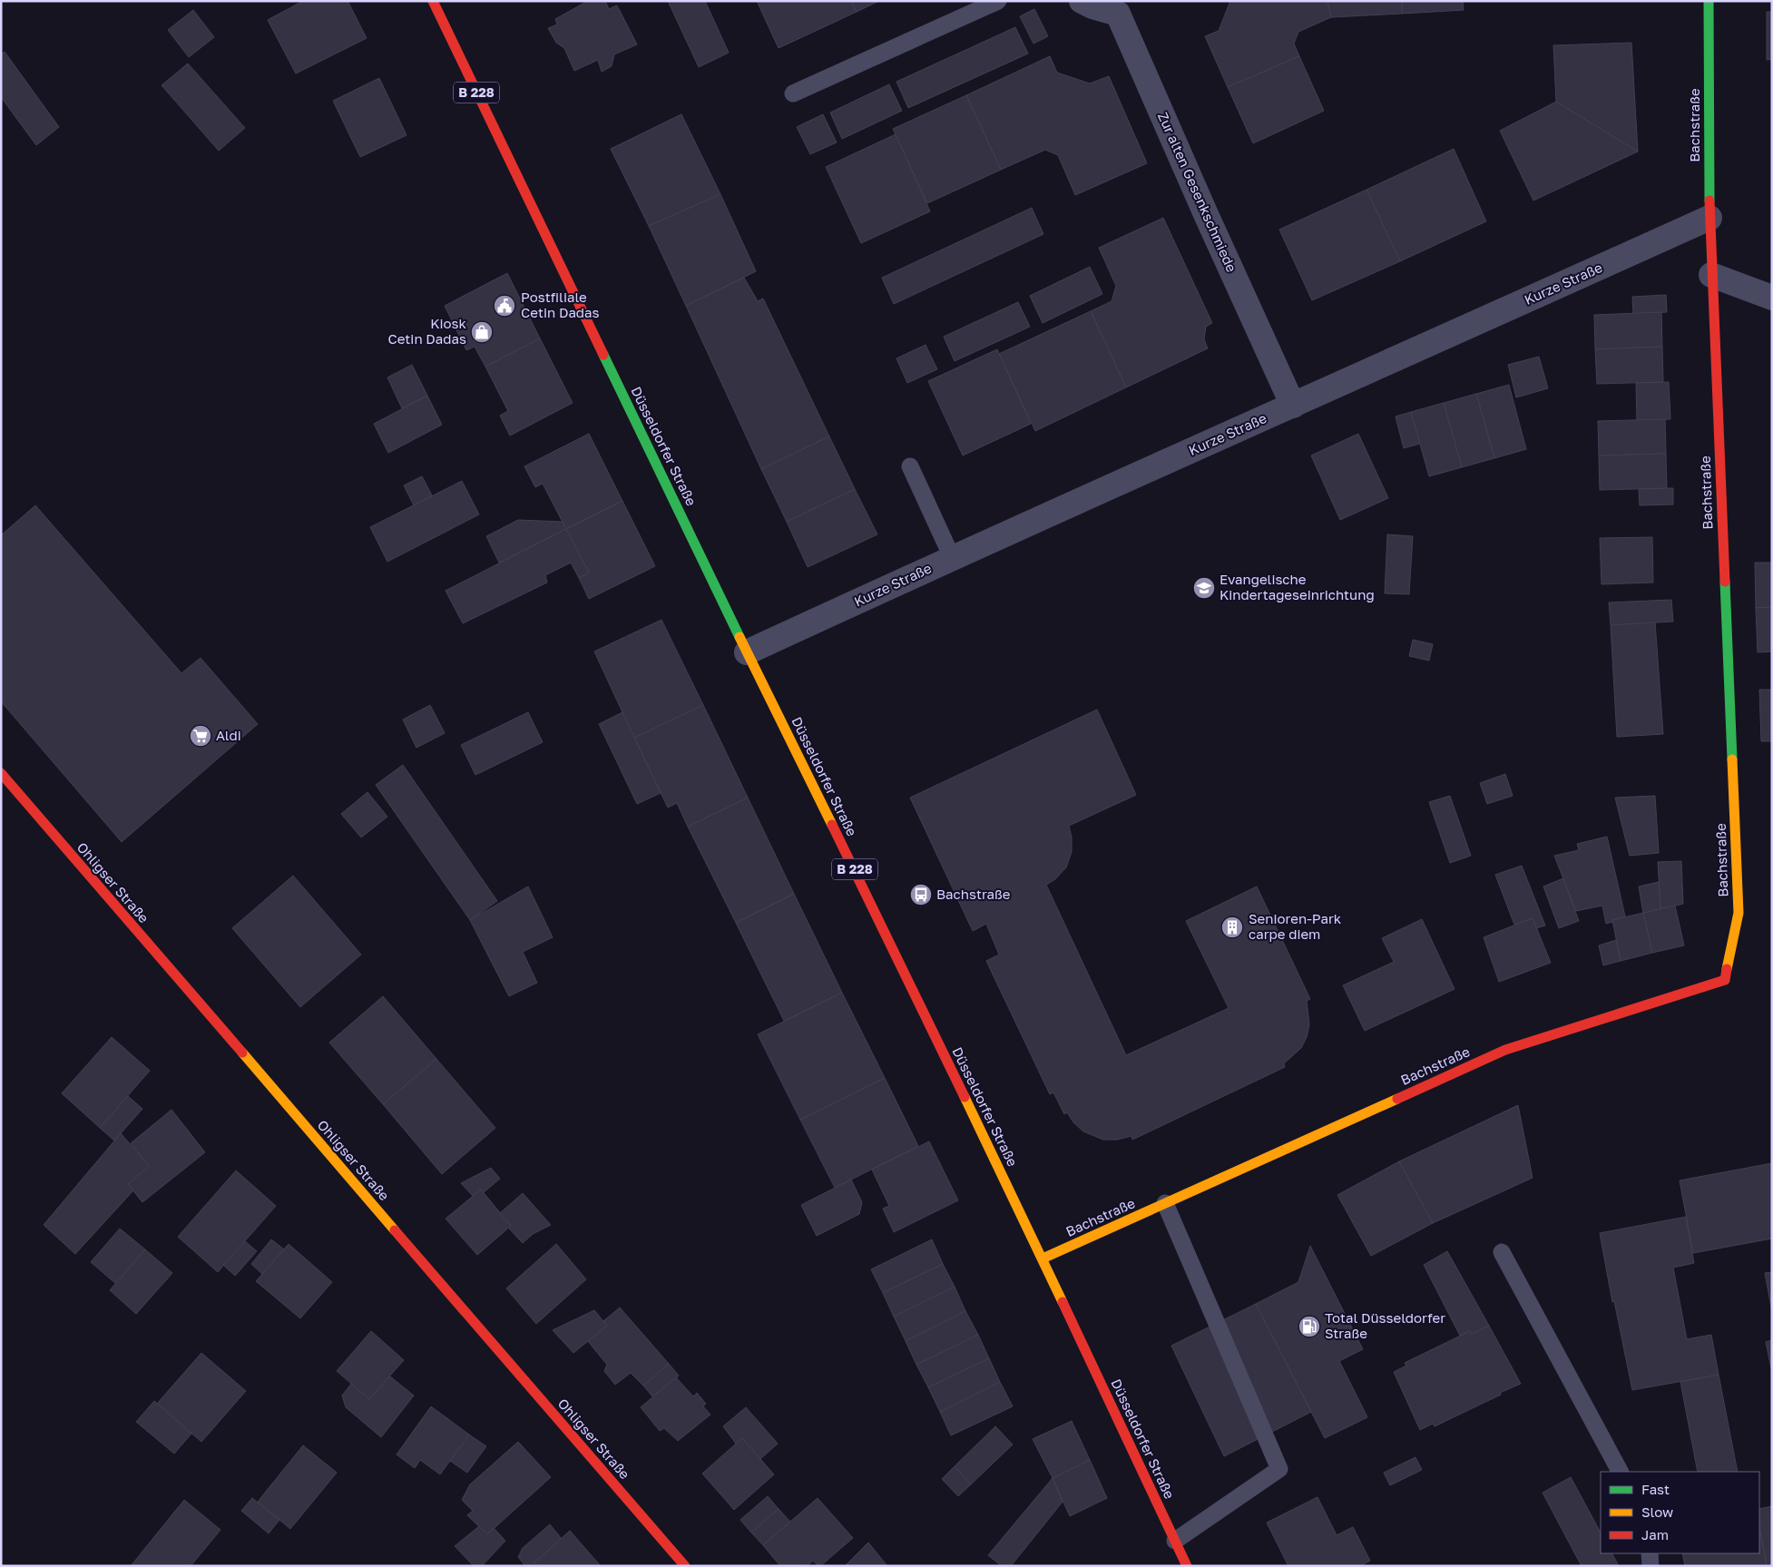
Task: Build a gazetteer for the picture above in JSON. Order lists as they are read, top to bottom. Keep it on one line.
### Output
{"streets":{"main road":["B 228","Bachstraße","Düsseldorfer Straße","Ohligser Straße"],"street":["Zur alten Gesenkschmiede","Kurze Straße"]},"crossings":[["Bachstraße","Kurze Straße"],["Bachstraße","Düsseldorfer Straße"],["Zur alten Gesenkschmiede","Kurze Straße"],["Kurze Straße","Düsseldorfer Straße"]],"places":{"public building":["Postfiliale Cetin Dadas"],"shop":["Kiosk Cetin Dadas"],"school or university":["Evangelische Kindertageseinrichtung"],"supermarket":["Aldi"],"bus stop":["Bachstraße"],"building":["Senioren-Park carpe diem"],"fuel station":["Total Düsseldorfer Straße"]},"legend":["Fast","Slow","Jam"]}
